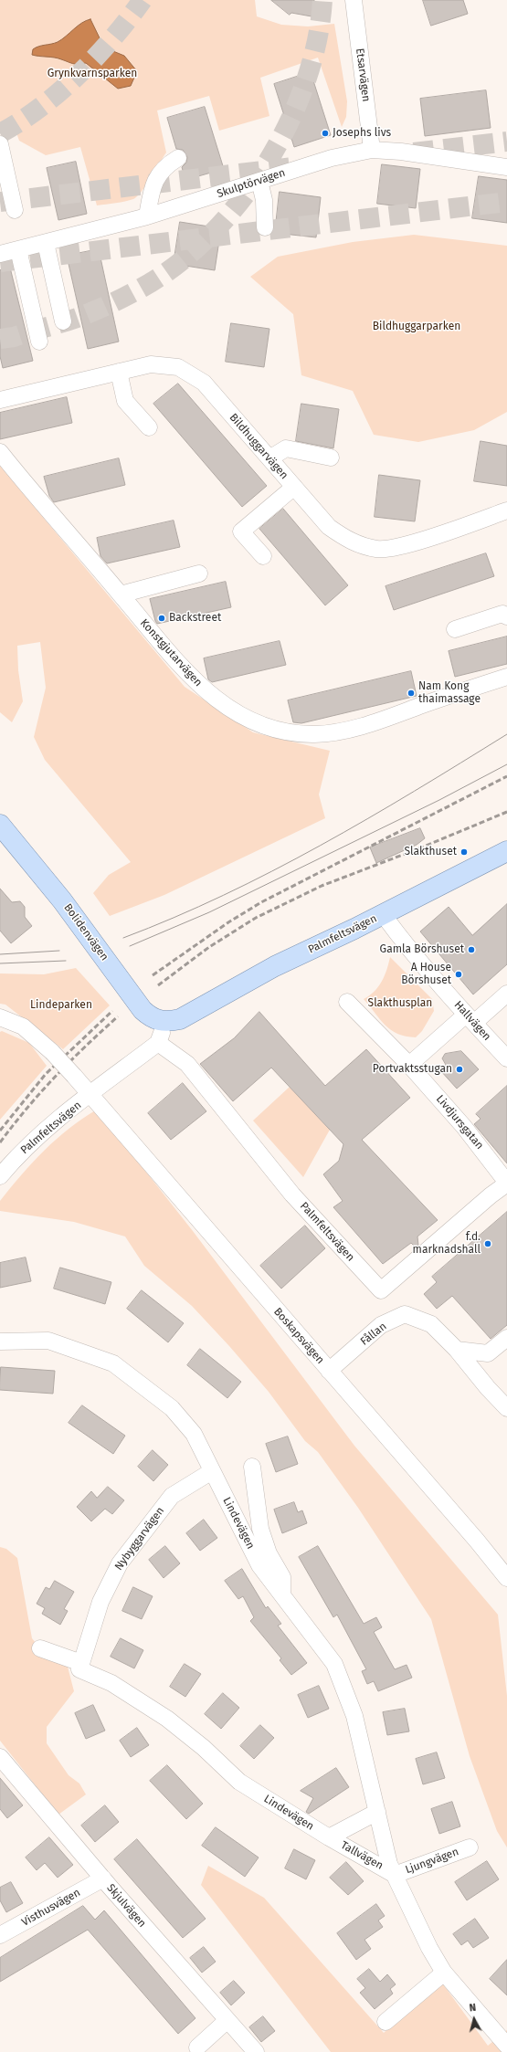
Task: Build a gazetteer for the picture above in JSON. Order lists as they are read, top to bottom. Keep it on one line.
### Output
{"streets":{"main road":["Bolidenvägen","Palmfeltsvägen"],"street":["Etsarvägen","Skulptörvägen","Bildhuggarvägen","Konstgjutarvägen","Hallvägen","Livdjursgatan","Fållan","Boskapsvägen","Lindevägen","Nybyggarvägen","Tallvägen","Ljungvägen","Skjulvägen","Visthusvägen"]},"crossings":[["Etsarvägen","Skulptörvägen"],["Bolidenvägen","Palmfeltsvägen"],["Palmfeltsvägen","Hallvägen"],["Palmfeltsvägen","Livdjursgatan"],["Palmfeltsvägen","Boskapsvägen"],["Fållan","Boskapsvägen"],["Lindevägen","Nybyggarvägen"],["Lindevägen","Tallvägen"],["Lindevägen","Ljungvägen"],["Tallvägen","Ljungvägen"],["Skjulvägen","Visthusvägen"]],"parks":["Grynkvarnsparken","Bildhuggarparken","Slakthusplan","Lindeparken"],"places":["Josephs livs","Backstreet","Nam Kong thaimassage","Slakthuset","Gamla Börshuset","A House Börshuset","Portvaktsstugan","f.d. marknadshall"],"north":"top"}
